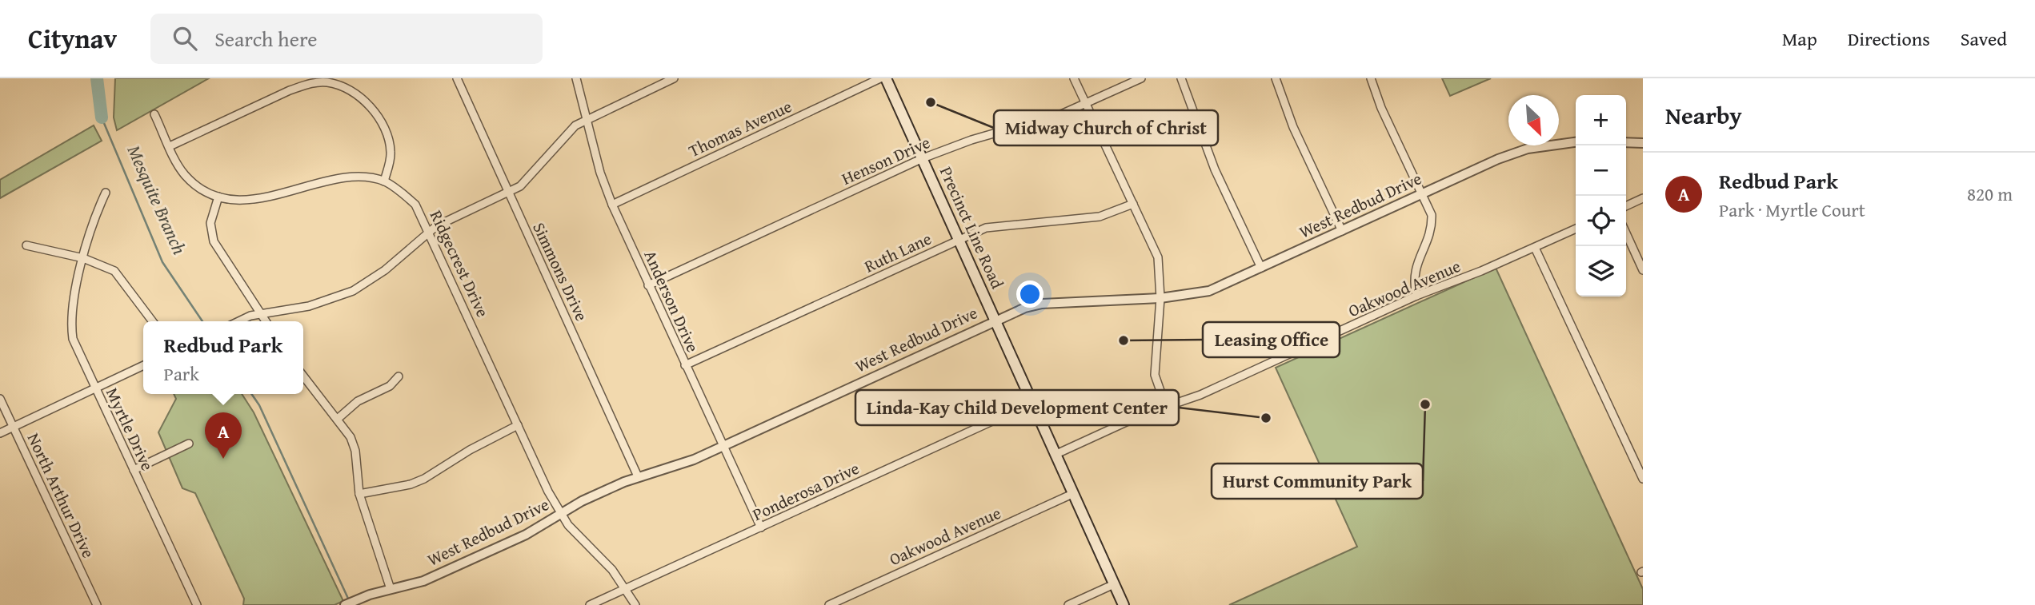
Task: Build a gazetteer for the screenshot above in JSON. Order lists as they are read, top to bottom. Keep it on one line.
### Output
{"streets":{"main road":["Precinct Line Road"],"street":["Thomas Avenue","Henson Drive","West Redbud Drive","Ruth Lane","Ridgecrest Drive","Simmons Drive","Oakwood Avenue","Anderson Drive","Myrtle Drive","Ponderosa Drive","North Arthur Drive"]},"crossings":[["Thomas Avenue","Anderson Drive"],["Henson Drive","Precinct Line Road"],["Henson Drive","Anderson Drive"],["West Redbud Drive","Precinct Line Road"],["West Redbud Drive","Ridgecrest Drive"],["West Redbud Drive","Simmons Drive"],["West Redbud Drive","Anderson Drive"],["Precinct Line Road","Ruth Lane"],["Precinct Line Road","Oakwood Avenue"],["Precinct Line Road","Ponderosa Drive"],["Ruth Lane","Anderson Drive"],["Ridgecrest Drive","Ponderosa Drive"],["Anderson Drive","Ponderosa Drive"]],"water":["Mesquite Branch"],"places":["Midway Church of Christ","Leasing Office","Hurst Community Park","Linda-Kay Child Development Center"],"north":"bottom right","page":{"header":"Citynav","search":"Search here","nav":["Map","Directions","Saved"],"heading":"Nearby","map_buttons":["+","−"],"list":[{"mark":"A","name":"Redbud Park","note":"Park · Myrtle Court","value":"820 m"}],"popup":["Redbud Park","Park"],"pins":"A"}}
